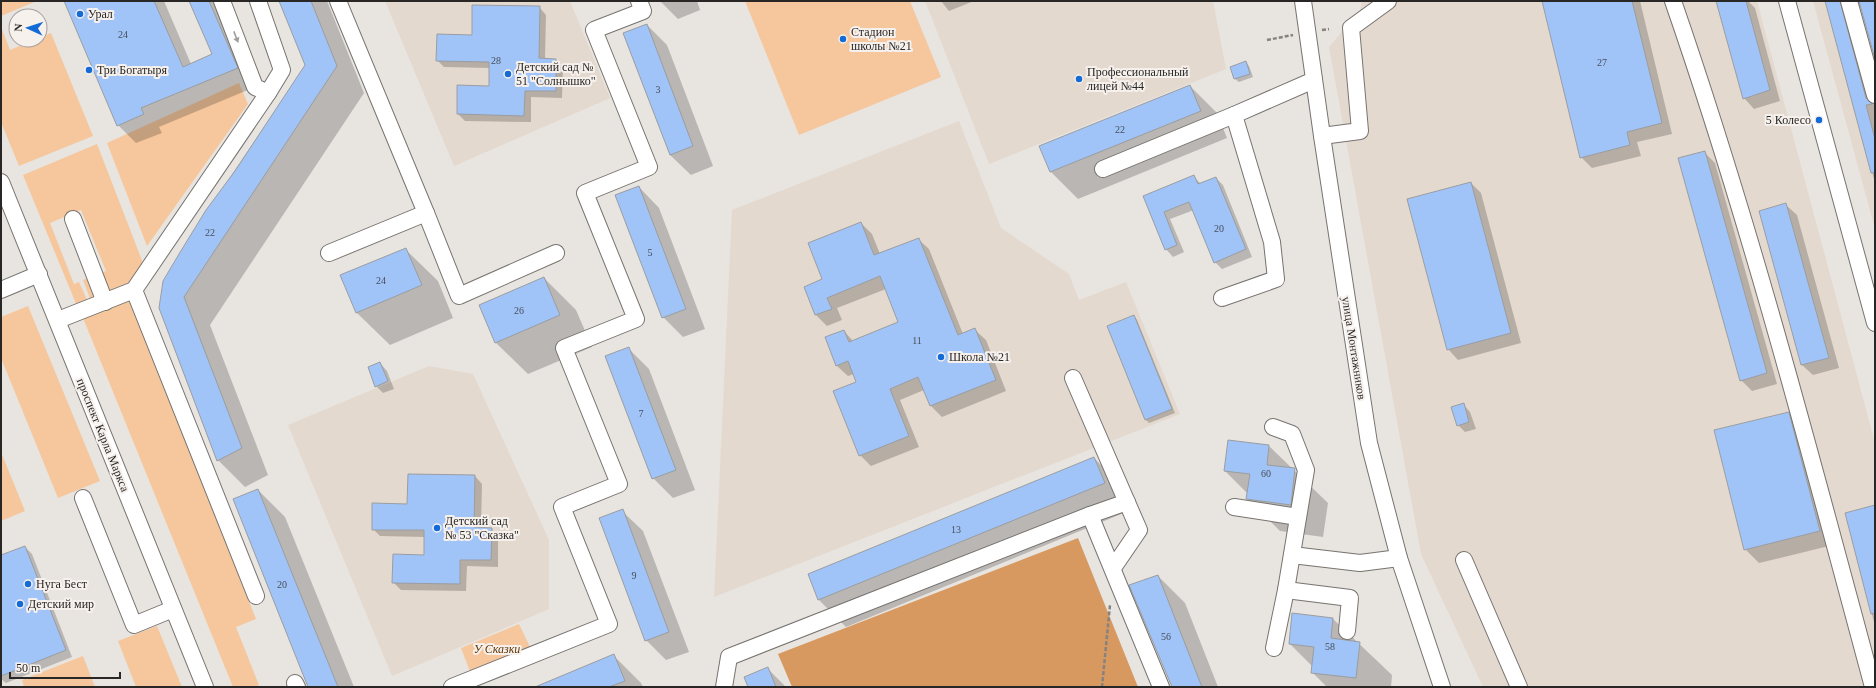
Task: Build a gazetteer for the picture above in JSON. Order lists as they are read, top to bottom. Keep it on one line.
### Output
{"streets":{"street":["улица Монтажников","проспект Карла Маркса"]},"parks":["У Сказки"],"places":["Урал","Стадион школы №21","Три Богатыря","Детский сад № 51 \"Солнышко\"","Профессиональный лицей №44","5 Колесо","Школа №21","Детский сад № 53 \"Сказка\"","Нуга Бест","Детский мир"],"house_numbers":["24","28","27","3","22","20","22","5","24","26","11","7","60","13","9","20","56","58"],"scale_bar":"50 m","north":"left"}
